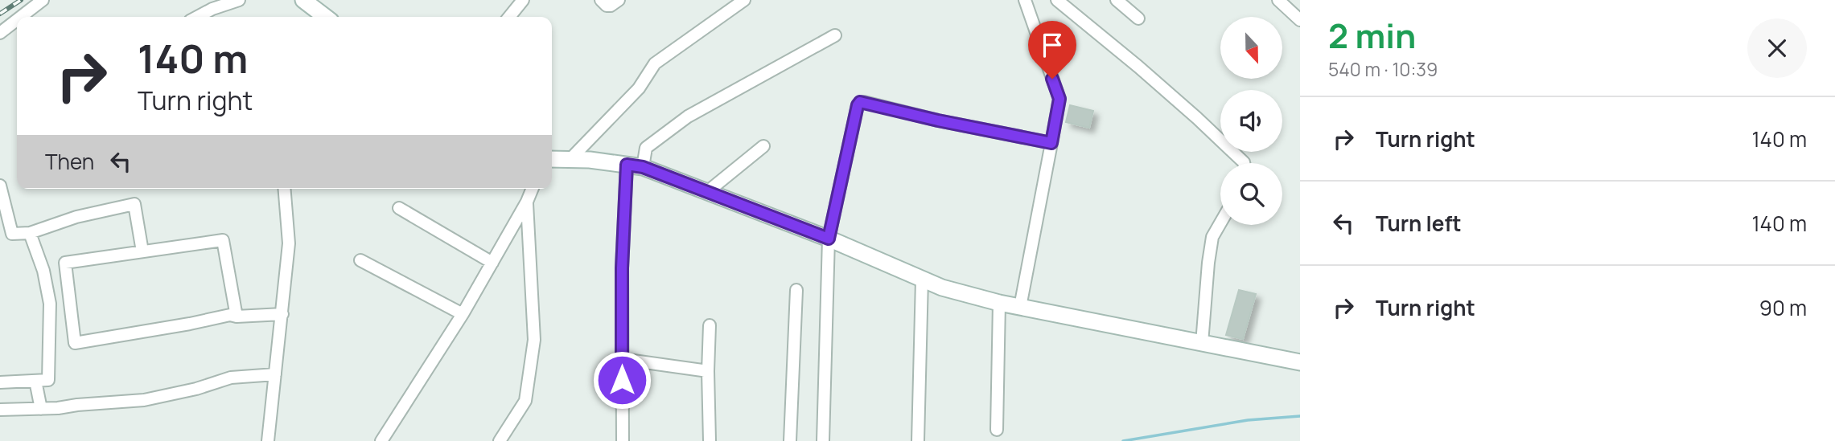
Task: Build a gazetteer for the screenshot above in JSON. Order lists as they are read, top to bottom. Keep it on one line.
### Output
{"north":"bottom","page":{"heading":["2 min","540 m · 10:39"],"turn":["140 m","Turn right"],"list":[{"name":"Turn right","value":"140 m"},{"name":"Turn left","value":"140 m"},{"name":"Turn right","value":"90 m"}],"then":"Then"}}
